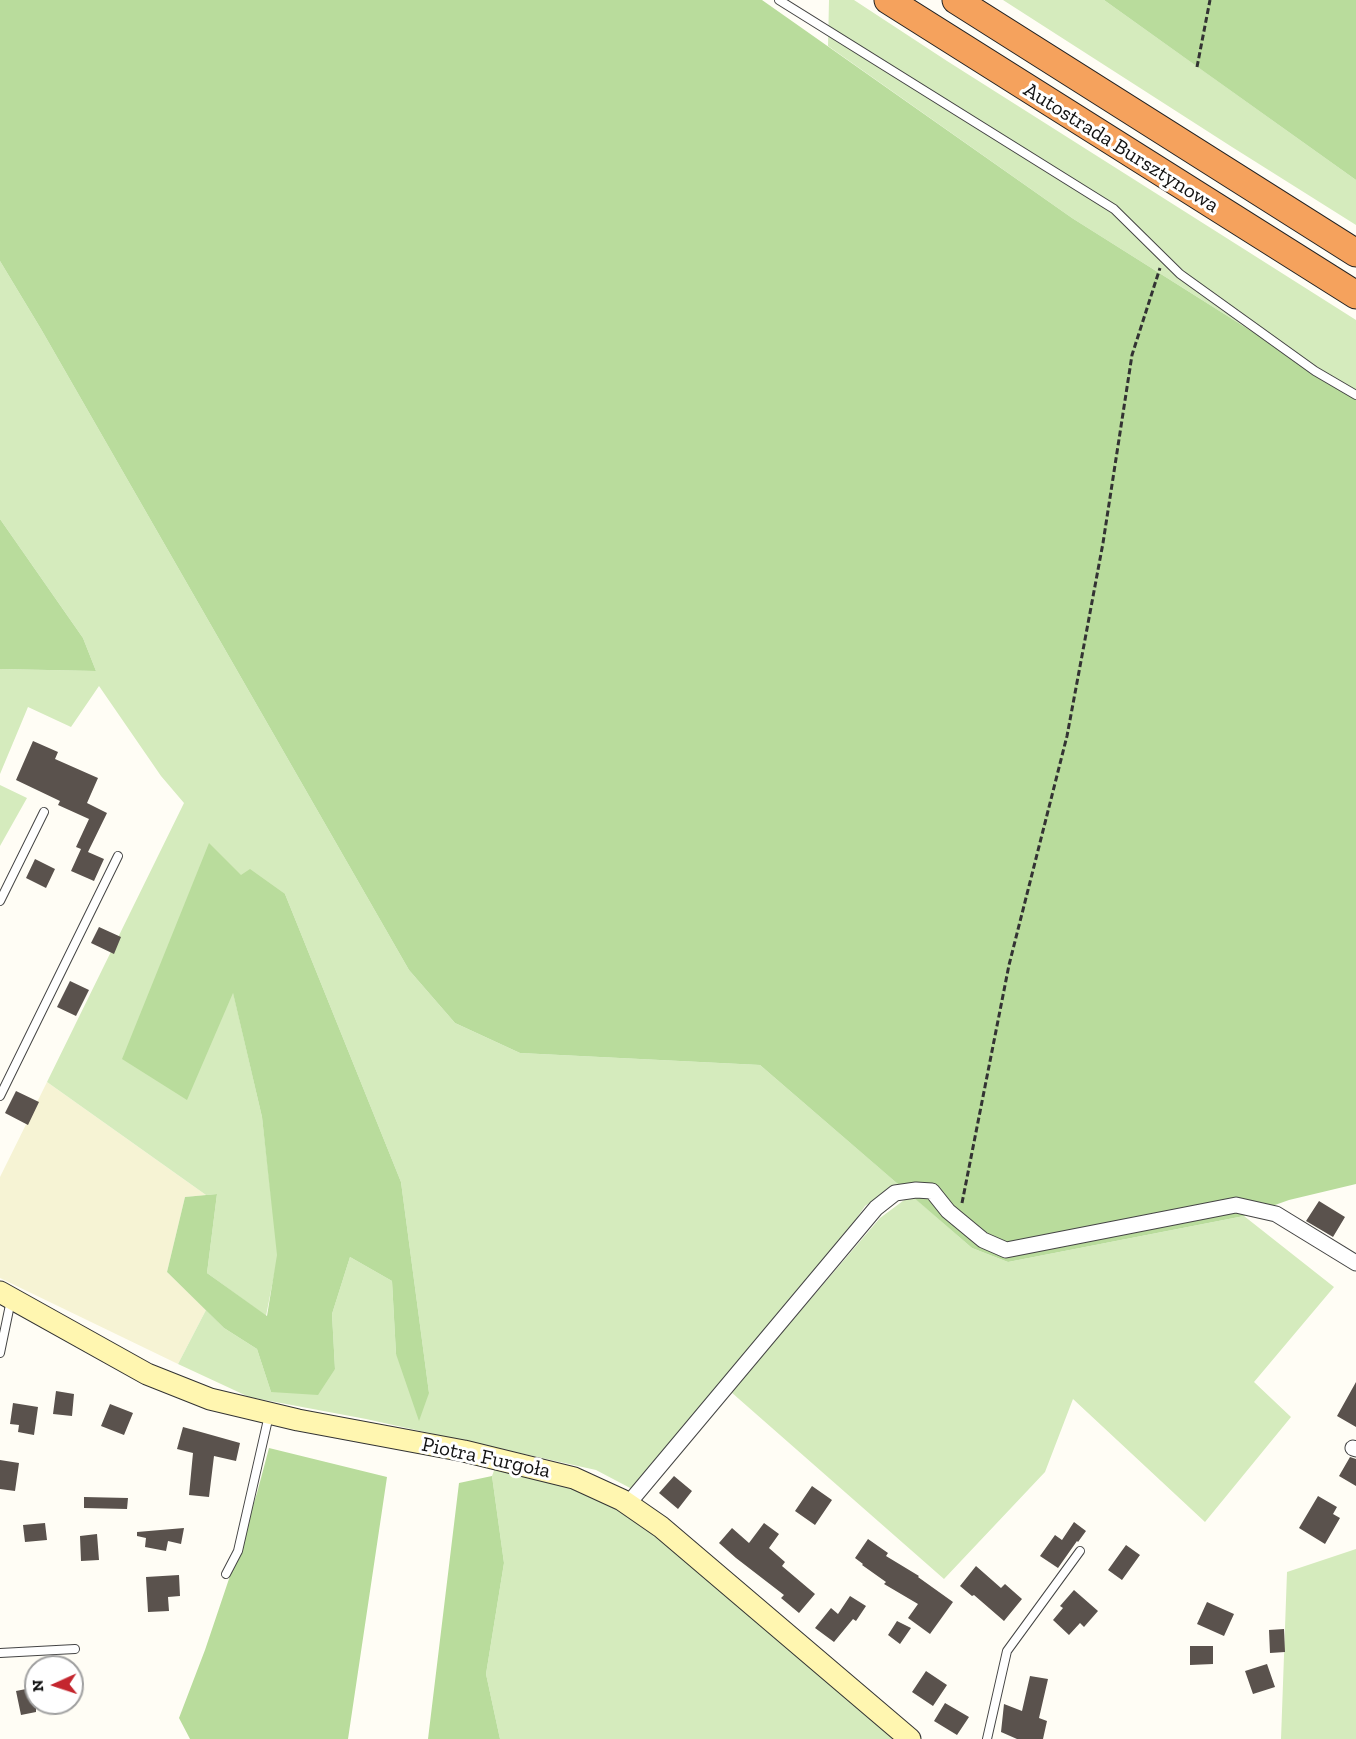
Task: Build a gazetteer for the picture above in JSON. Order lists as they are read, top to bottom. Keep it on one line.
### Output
{"streets":{"highway":["Autostrada Bursztynowa"],"street":["Piotra Furgoła"]},"north":"left"}
